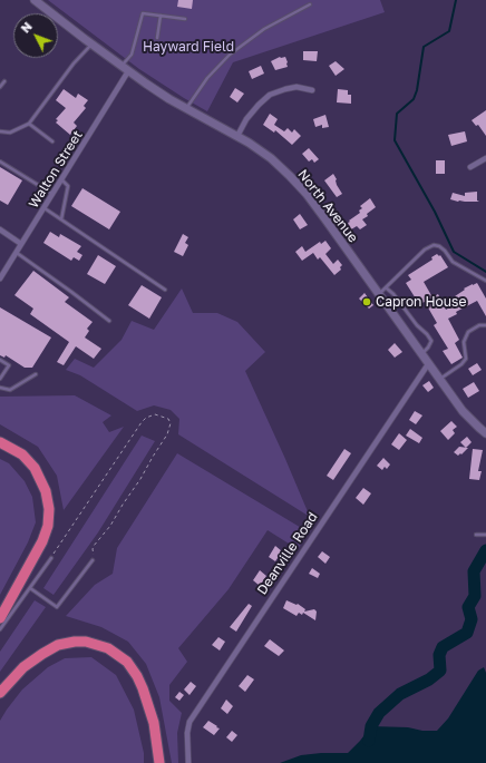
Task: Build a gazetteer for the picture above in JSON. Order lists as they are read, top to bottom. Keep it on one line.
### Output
{"streets":{"main road":["North Avenue"],"street":["Walton Street","Deanville Road"]},"crossings":[["Walton Street","North Avenue"],["North Avenue","Deanville Road"]],"parks":["Hayward Field"],"places":["Capron House"],"north":"top left"}
